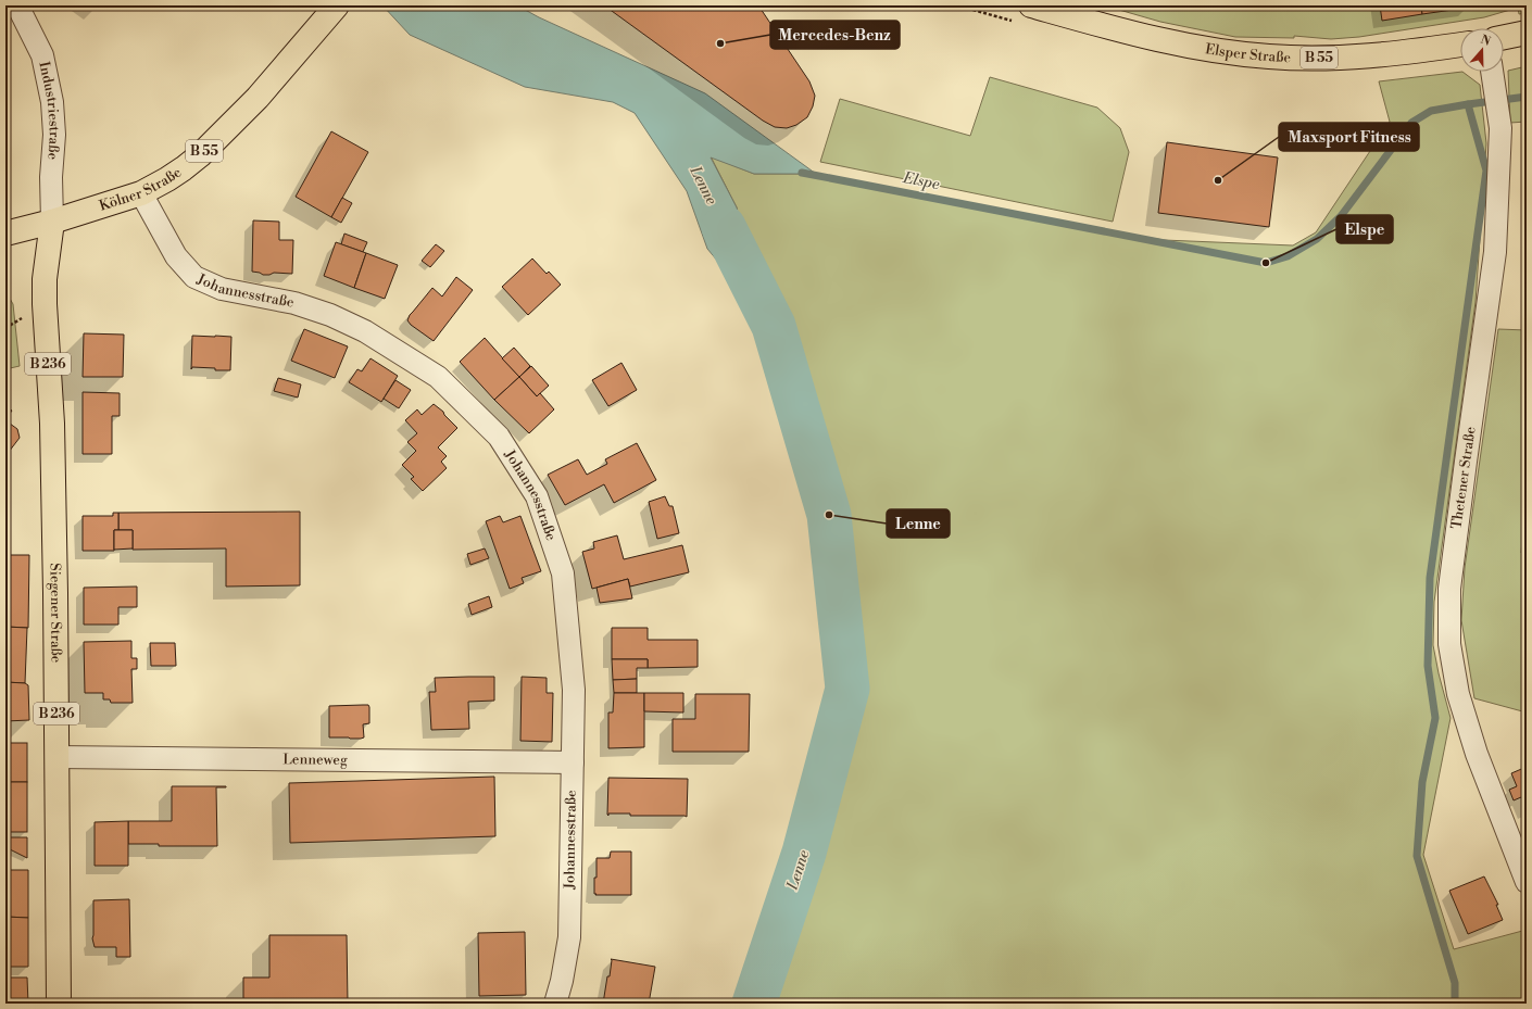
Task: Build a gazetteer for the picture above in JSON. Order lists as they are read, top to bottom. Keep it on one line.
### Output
{"streets":{"main road":["Elsper Straße","B 55","Kölner Straße","B 236","Siegener Straße"],"street":["Industriestraße","Johannesstraße","Thetener Straße","Lenneweg"]},"crossings":[["Industriestraße","Kölner Straße"],["Industriestraße","Siegener Straße"],["Kölner Straße","Johannesstraße"],["Kölner Straße","Siegener Straße"],["Johannesstraße","Lenneweg"],["Siegener Straße","Lenneweg"]],"water":["Elspe","Lenne"],"places":["Mercedes-Benz","Maxsport Fitness","Elspe","Lenne"],"north":"top"}
